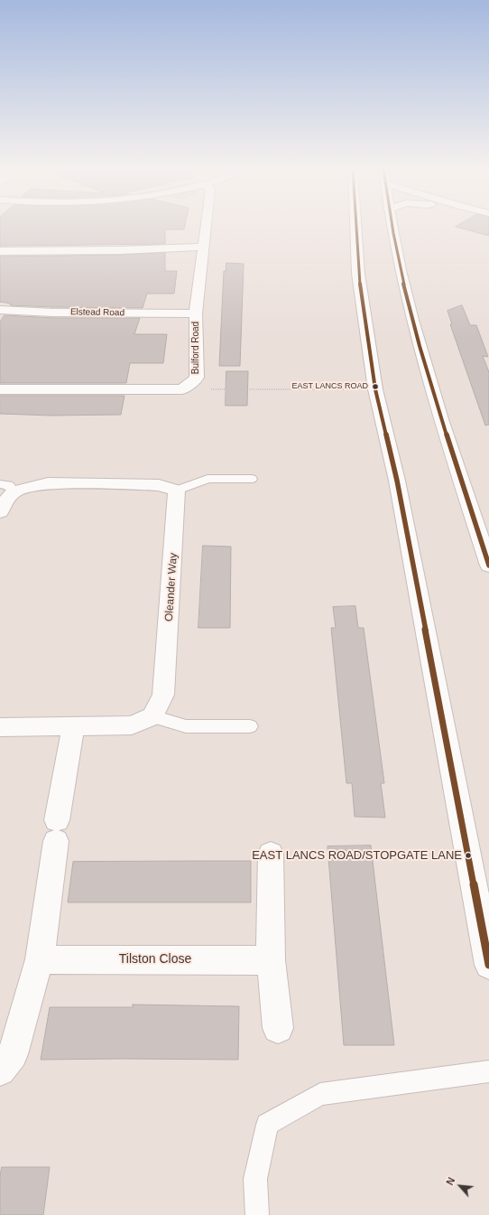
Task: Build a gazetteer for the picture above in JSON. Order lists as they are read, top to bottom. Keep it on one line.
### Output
{"streets":{"main road":["Elstead Road","Bulford Road","Oleander Way","Tilston Close"]},"crossings":[["Elstead Road","Bulford Road"]],"places":["EAST LANCS ROAD","EAST LANCS ROAD/STOPGATE LANE"],"north":"top left"}
